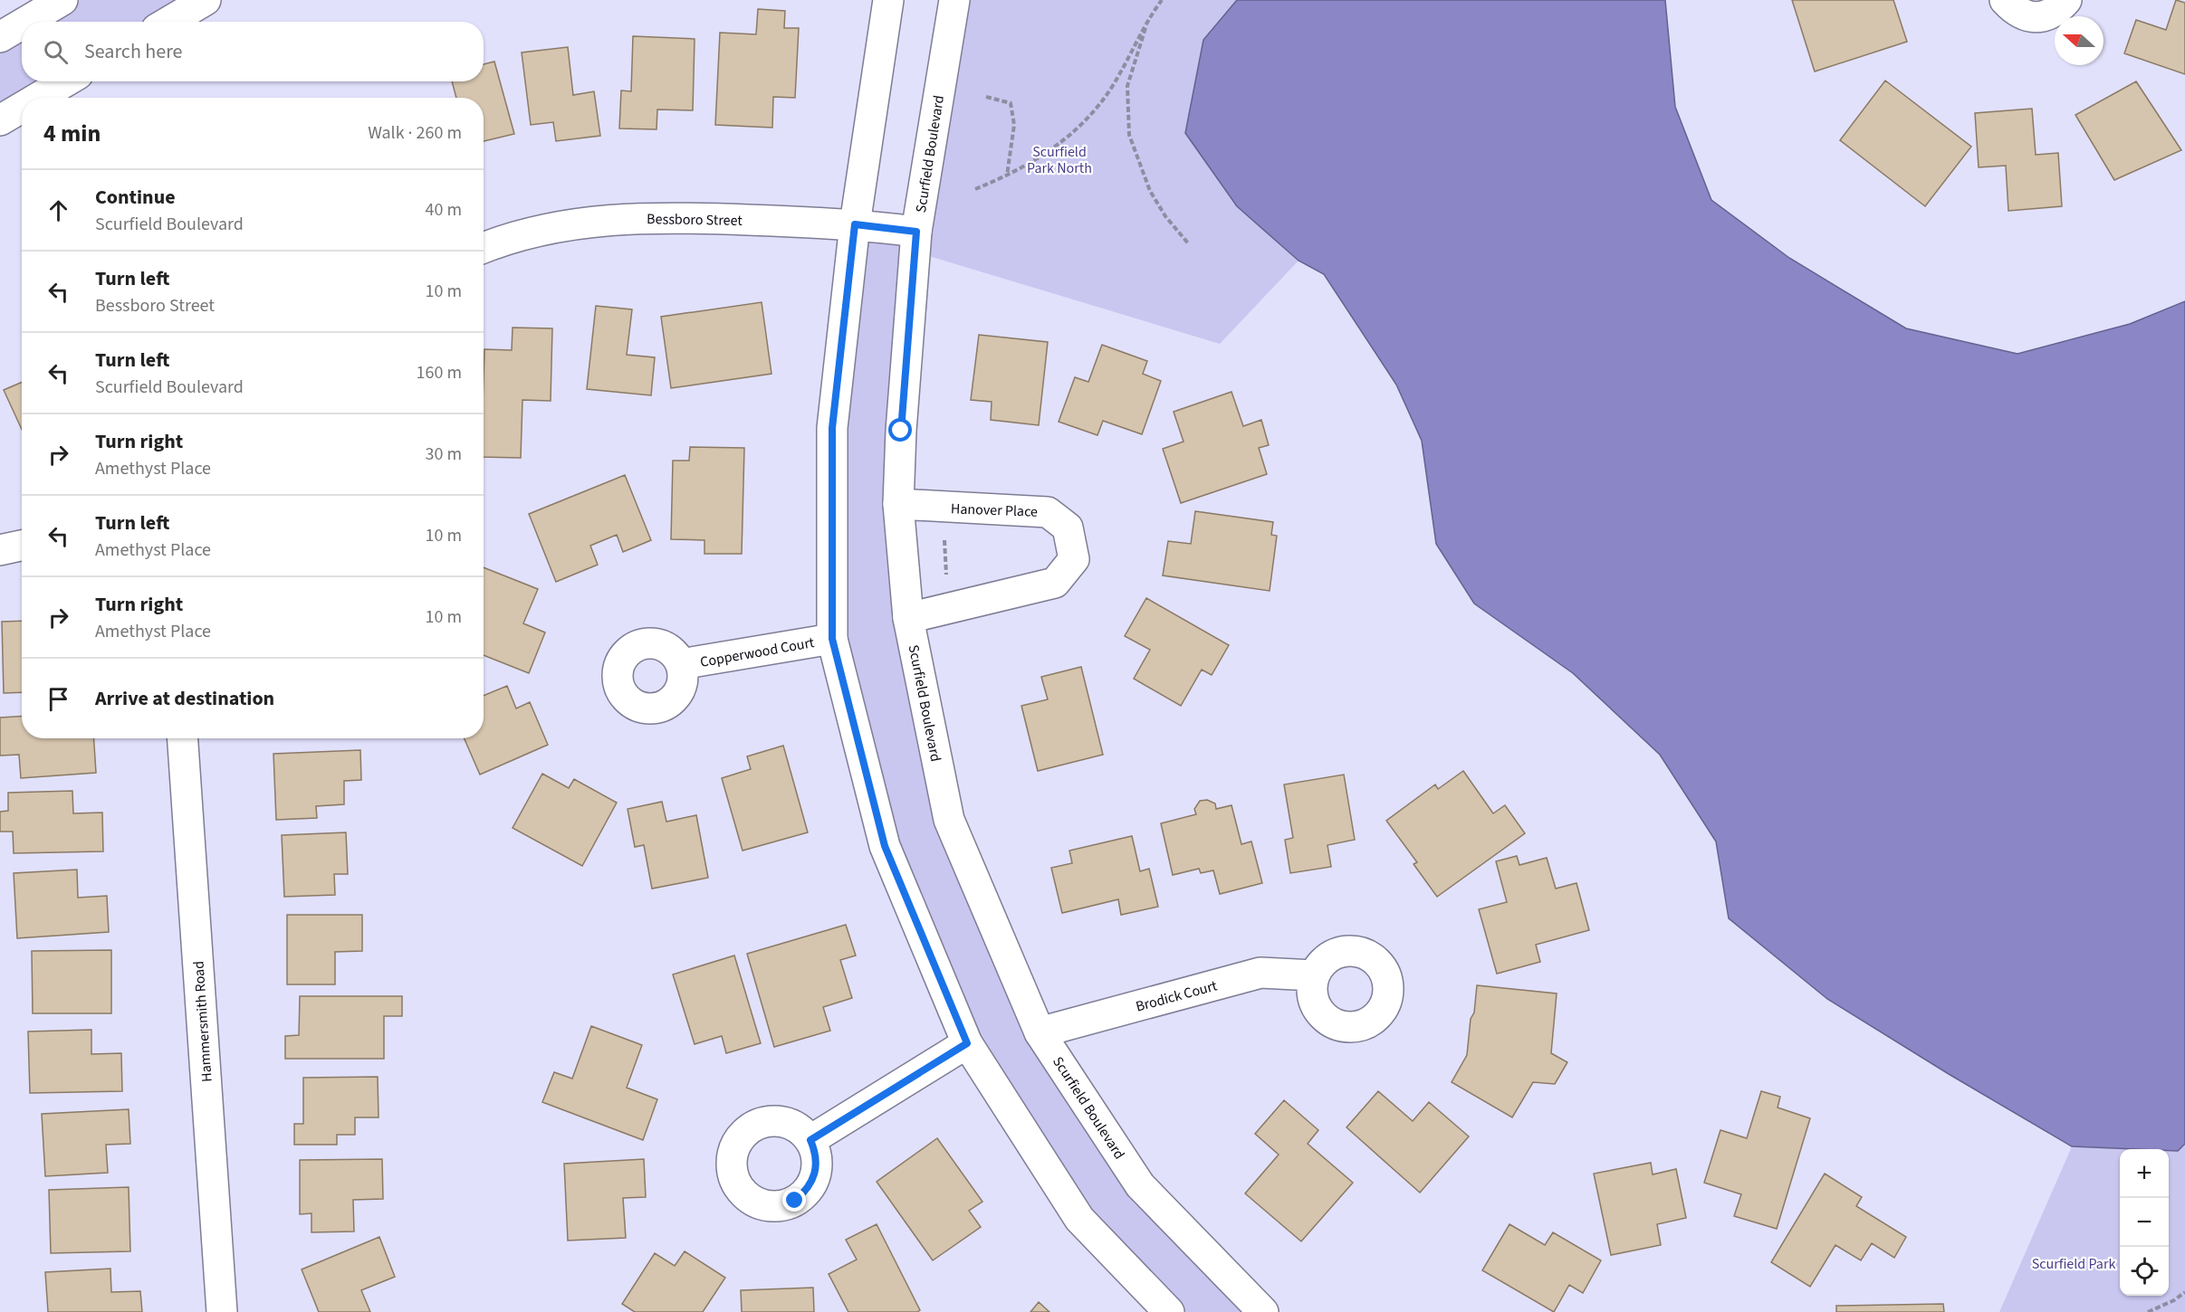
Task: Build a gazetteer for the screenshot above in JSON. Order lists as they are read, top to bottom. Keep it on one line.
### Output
{"streets":{"street":["Scurfield Boulevard","Bessboro Street","Hanover Place","Copperwood Court","Brodick Court","Hammersmith Road"]},"crossings":[["Scurfield Boulevard","Bessboro Street"],["Scurfield Boulevard","Hanover Place"],["Scurfield Boulevard","Brodick Court"]],"parks":["Scurfield Park North","Scurfield Park"],"north":"left","page":{"search":"Search here","heading":["4 min","Walk · 260 m"],"list":[["Continue","Scurfield Boulevard","40 m"],["Turn left","Bessboro Street","10 m"],["Turn left","Scurfield Boulevard","160 m"],["Turn right","Amethyst Place","30 m"],["Turn left","Amethyst Place","10 m"],["Turn right","Amethyst Place","10 m"],"Arrive at destination"],"map_buttons":["+","−"]}}
